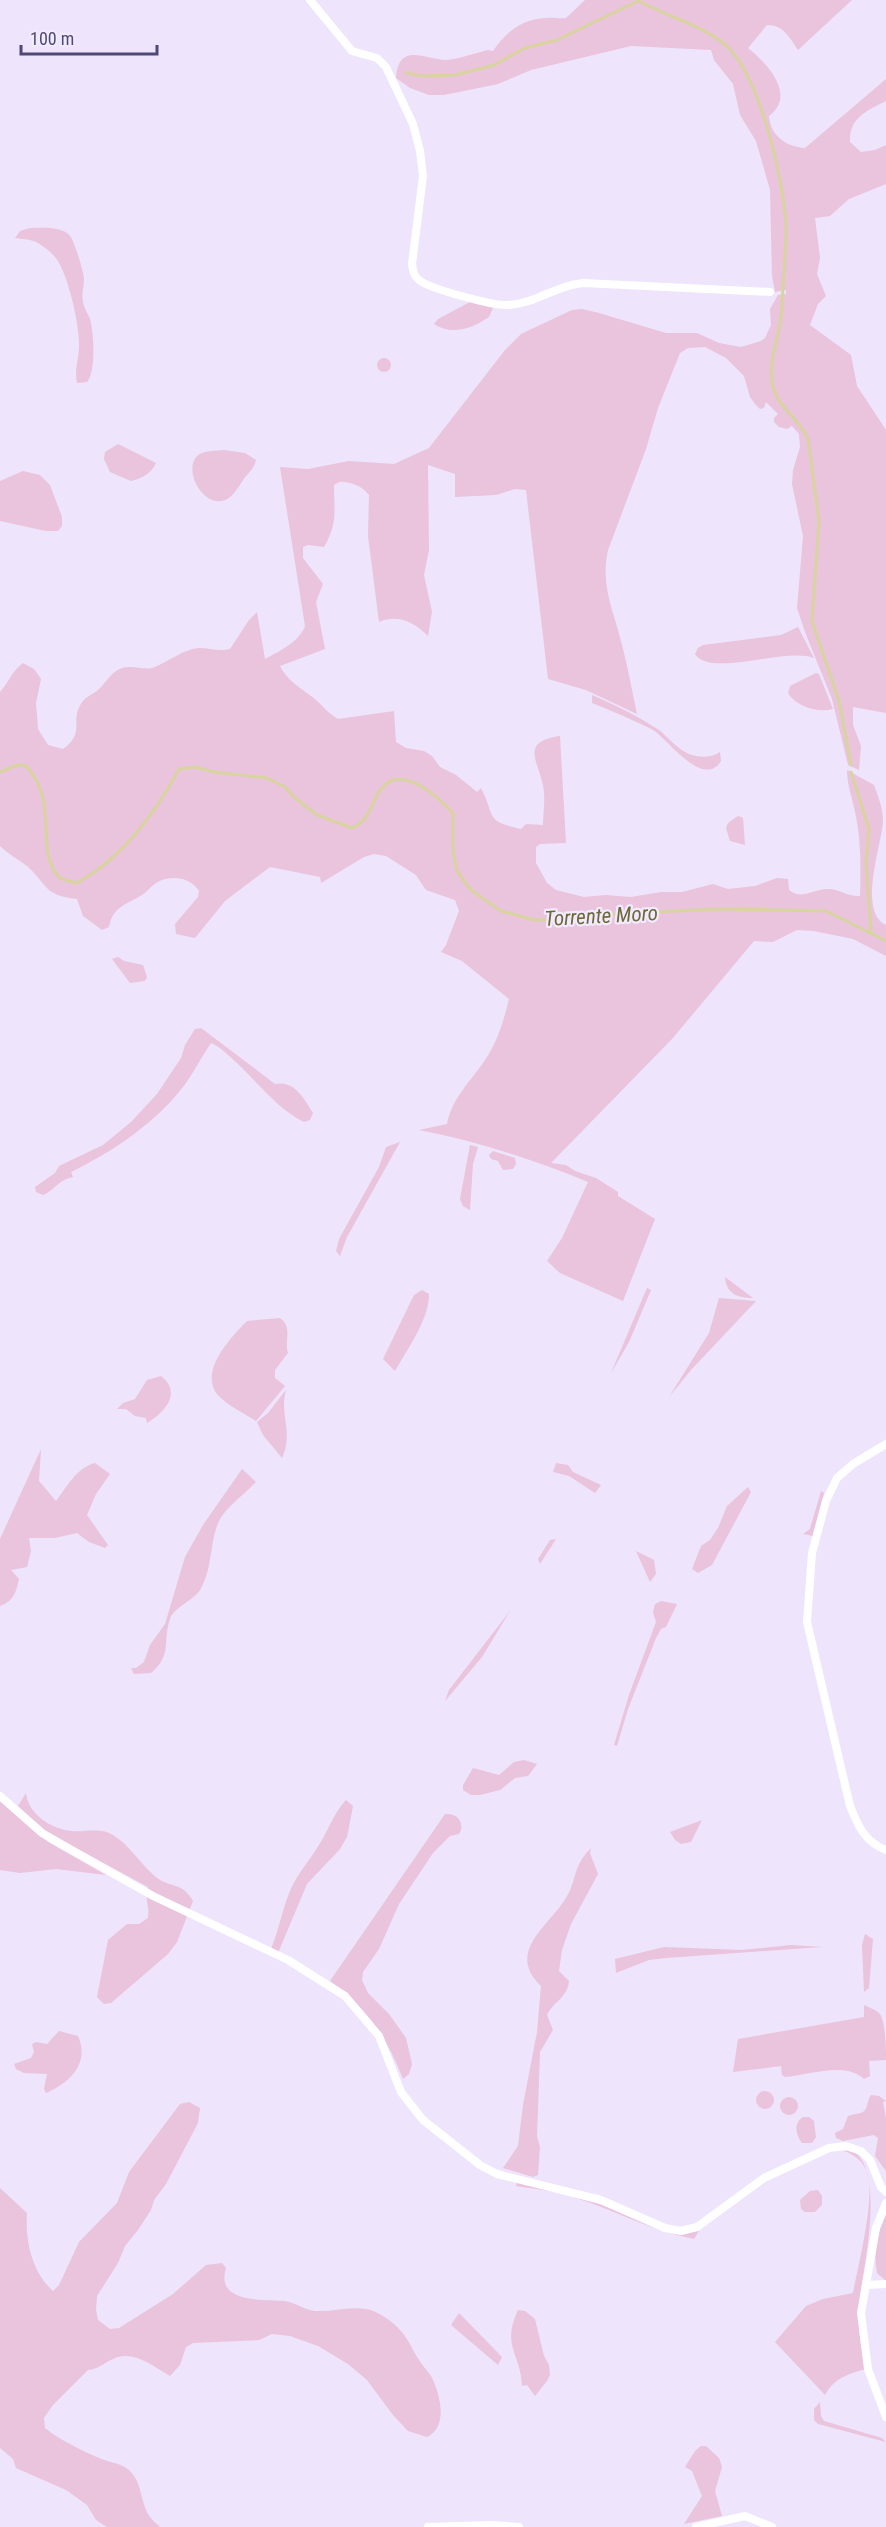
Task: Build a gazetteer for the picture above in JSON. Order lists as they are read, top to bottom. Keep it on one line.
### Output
{"water":["Torrente Moro"],"scale_bar":"100 m"}
